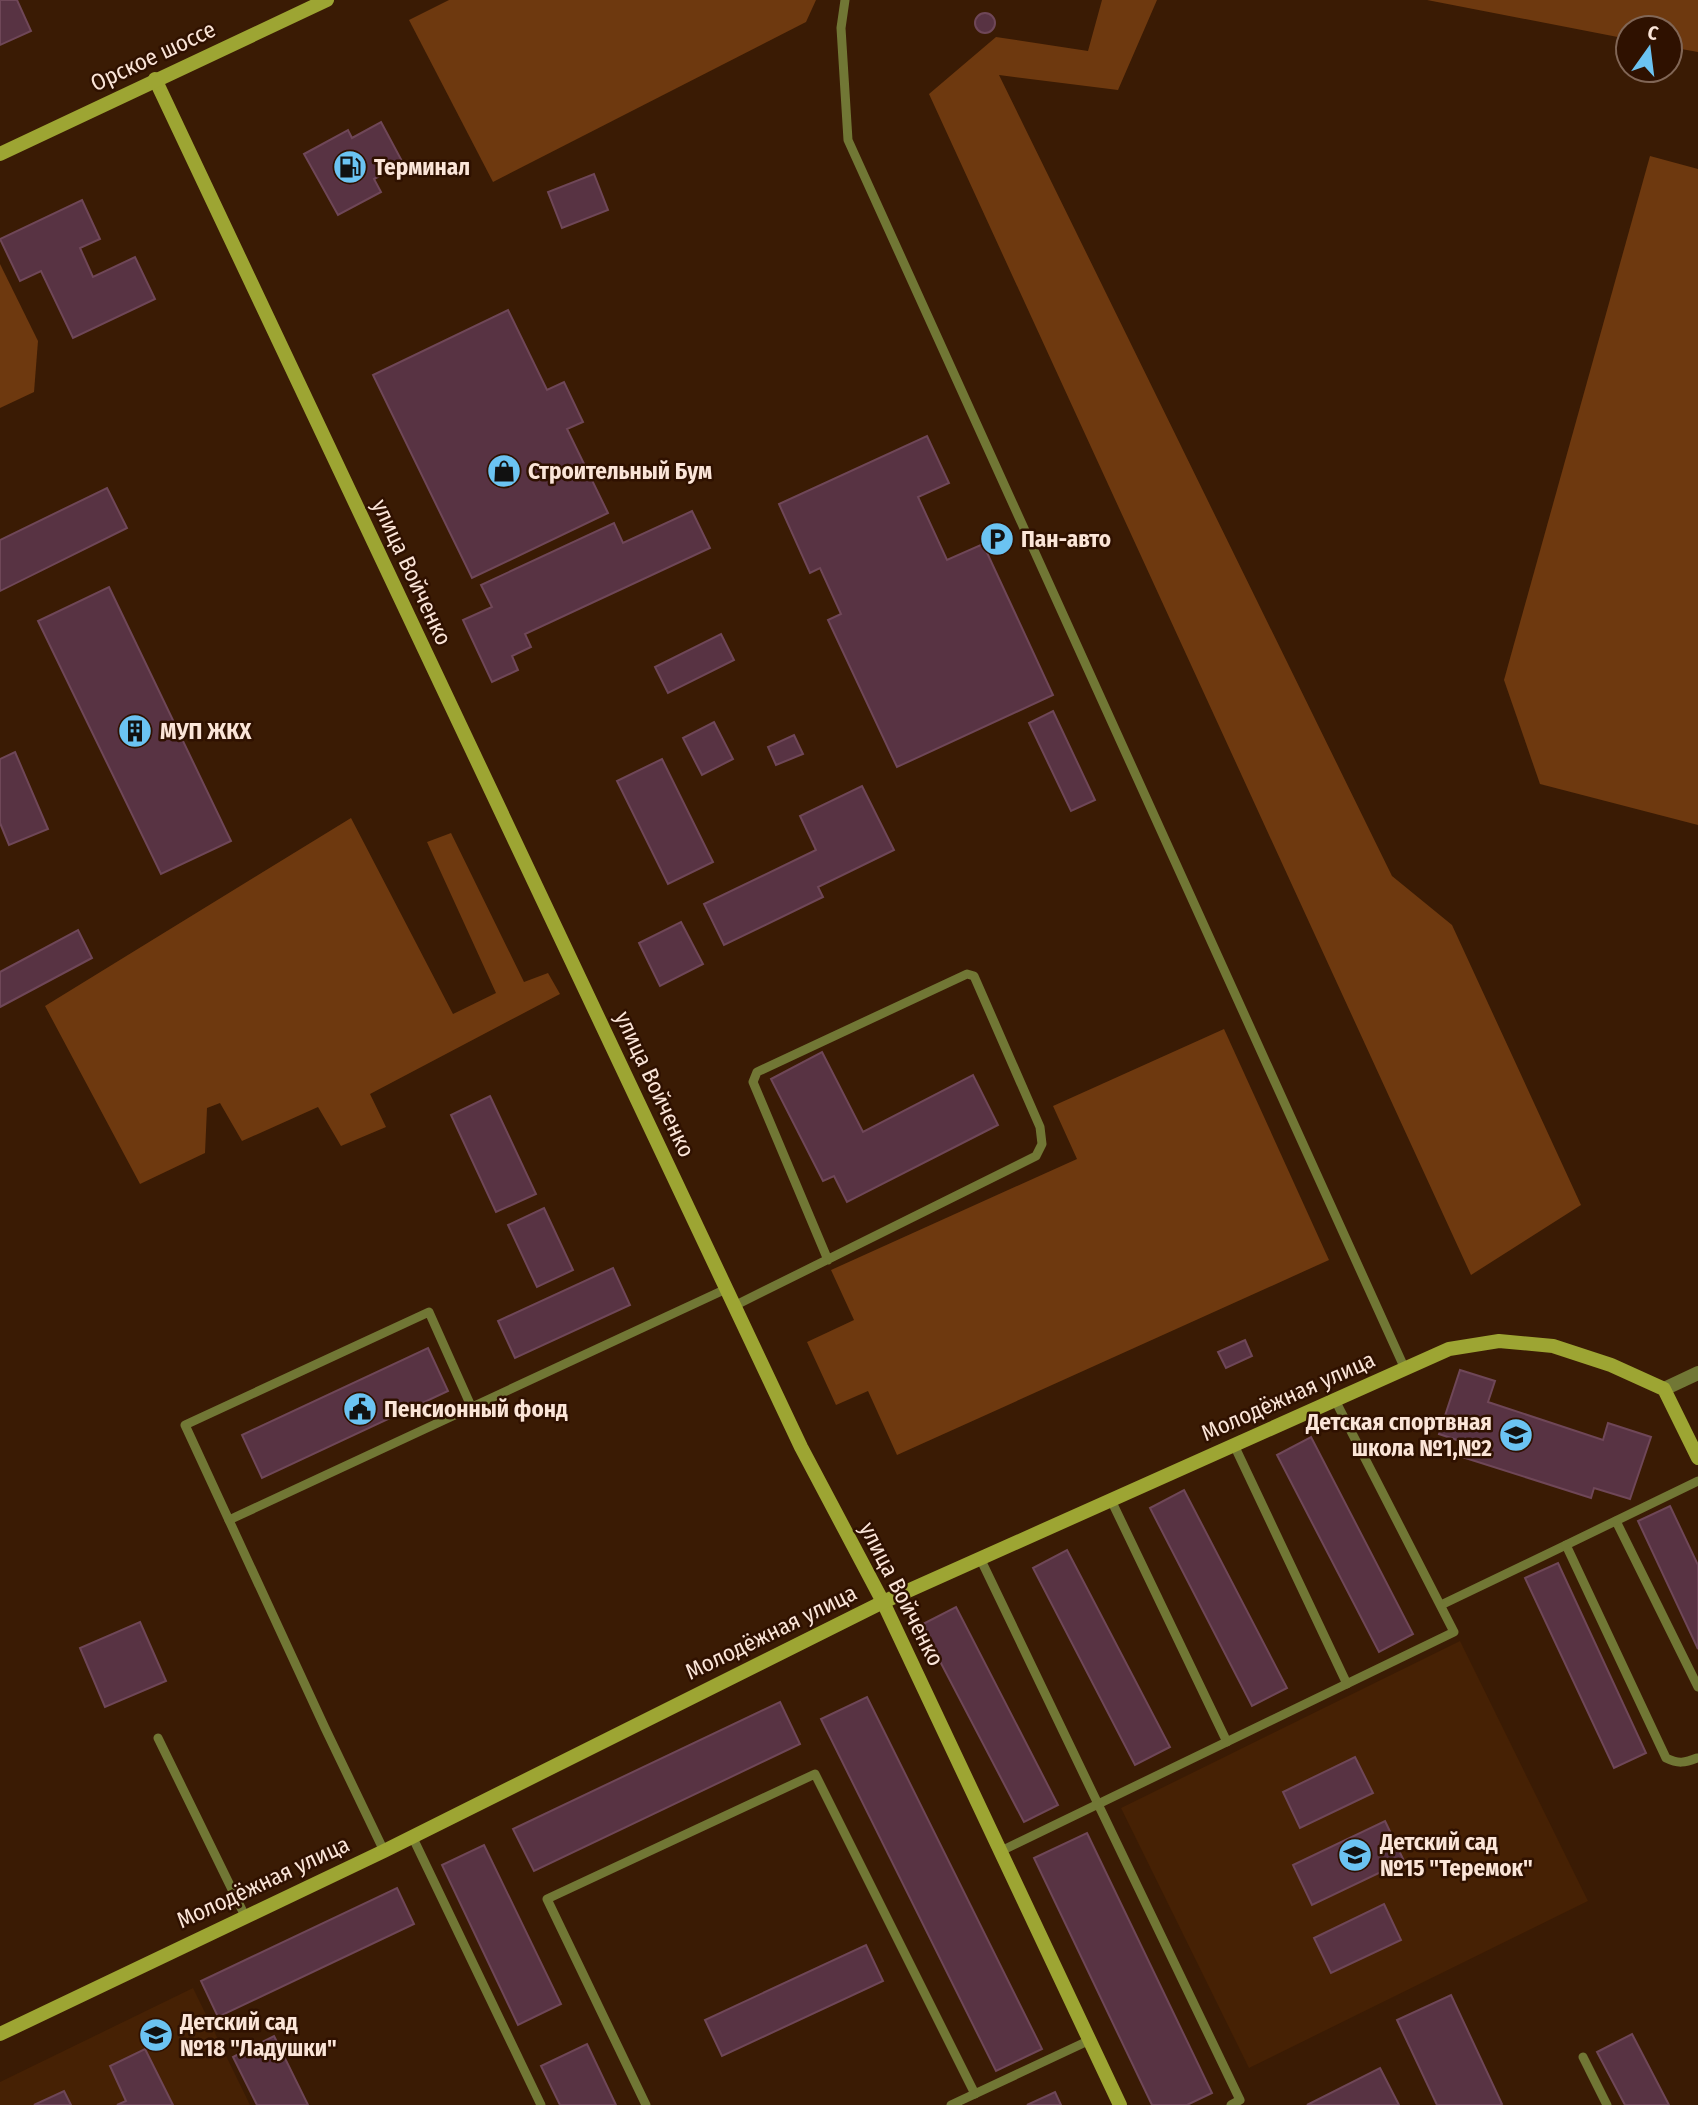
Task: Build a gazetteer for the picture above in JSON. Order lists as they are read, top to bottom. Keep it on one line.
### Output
{"streets":{"main road":["Орское шоссе","улица Войченко","Молодёжная улица"]},"crossings":[["Орское шоссе","улица Войченко"],["улица Войченко","Молодёжная улица"]],"places":{"fuel station":["Терминал"],"shop":["Строительный Бум"],"parking":["Пан-авто"],"building":["МУП ЖКХ"],"public building":["Пенсионный фонд"],"school or university":["Детская спортвная школа №1,№2","Детский сад №15 \"Теремок\"","Детский сад №18 \"Ладушки\""]},"north":"top"}
